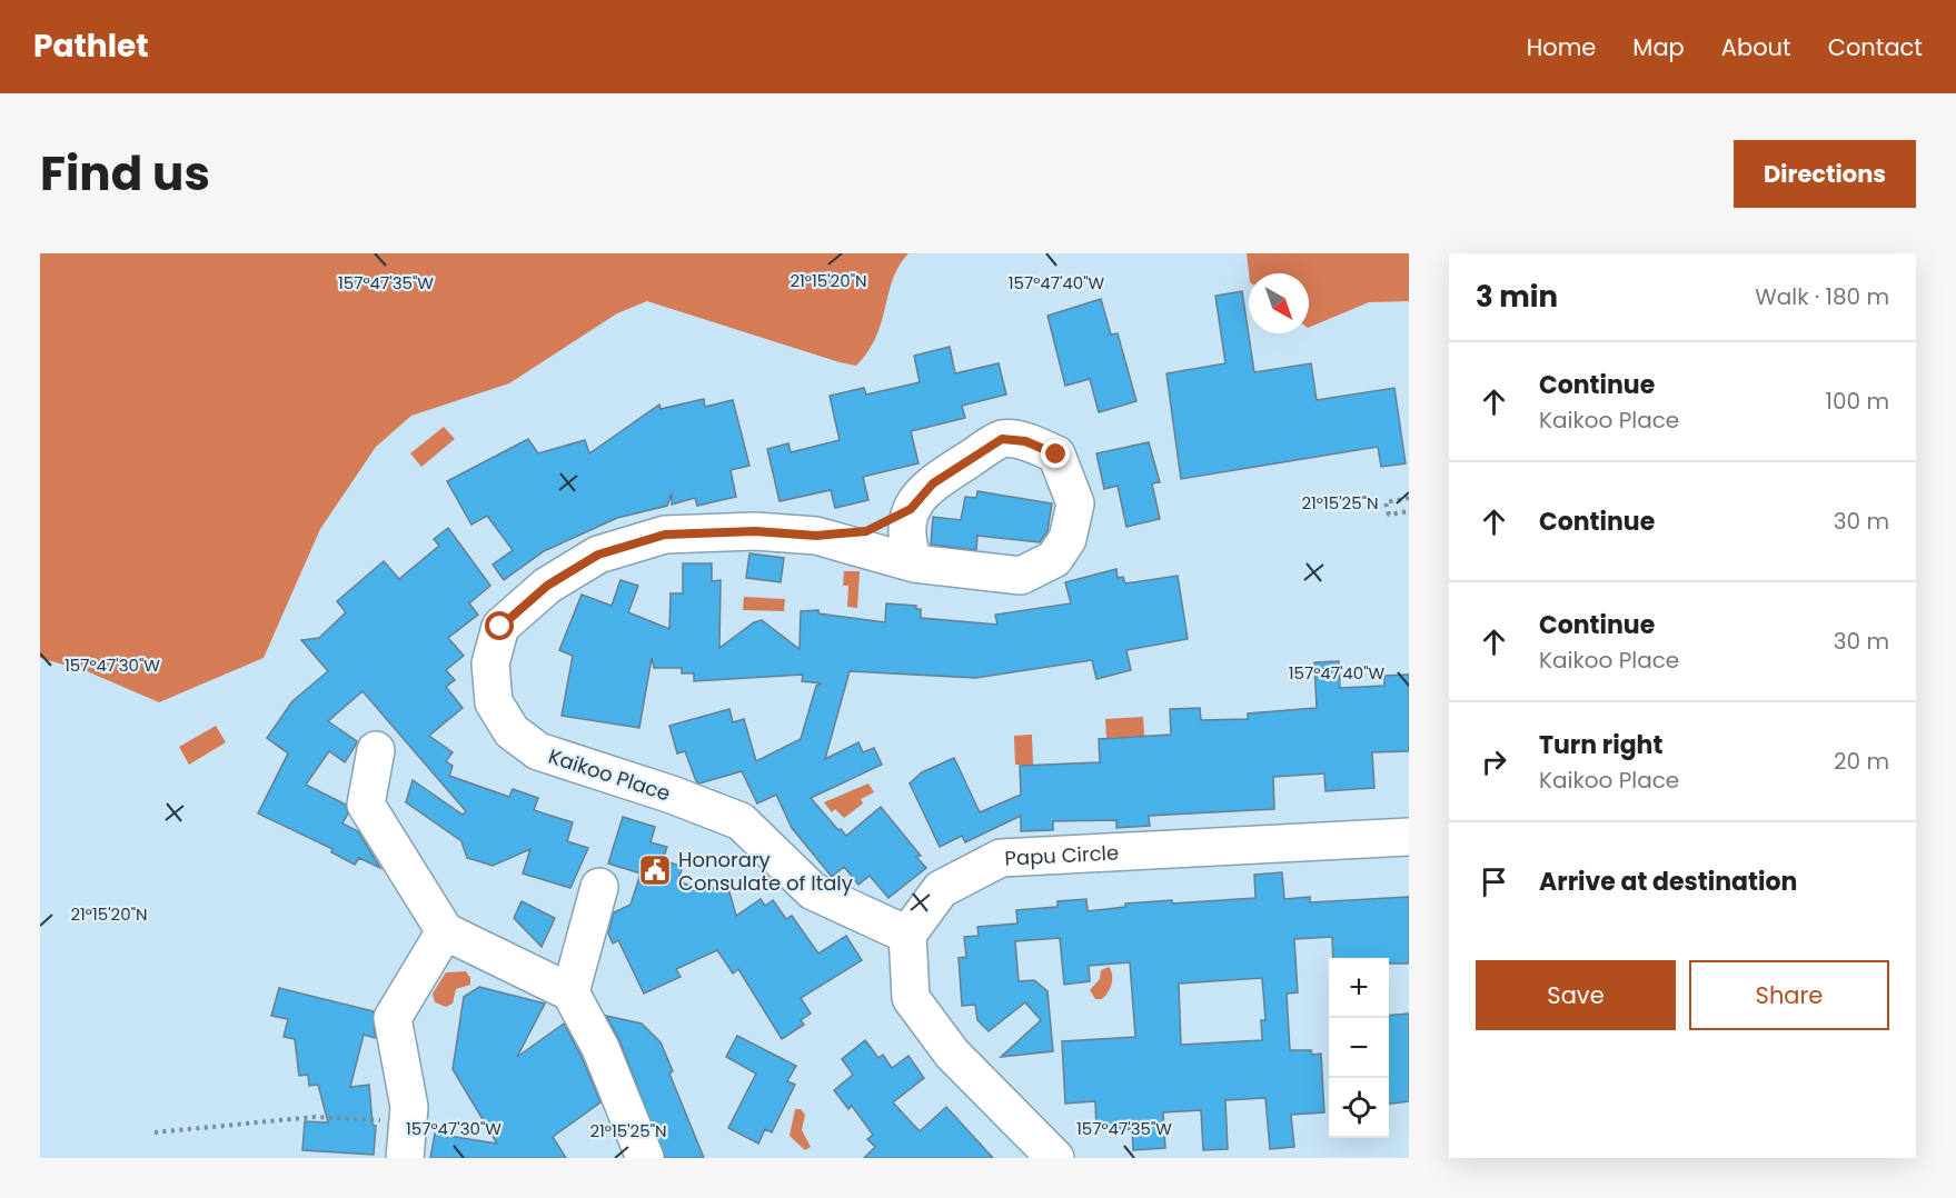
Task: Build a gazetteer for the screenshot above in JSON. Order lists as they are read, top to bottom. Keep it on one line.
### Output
{"streets":{"street":["Kaikoo Place","Papu Circle"]},"crossings":[["Kaikoo Place","Papu Circle"]],"places":{"public building":["Honorary Consulate of Italy"]},"north":"bottom right","page":{"header":"Pathlet","nav":["Home","Map","About","Contact"],"title":"Find us","buttons":["Directions",["Save","Share"]],"heading":["3 min","Walk · 180 m"],"list":[["Continue","Kaikoo Place","100 m"],["Continue","30 m"],["Continue","Kaikoo Place","30 m"],["Turn right","Kaikoo Place","20 m"],"Arrive at destination"],"map_buttons":["+","−"]},"coordinates":["21°15'20\"N","157°47'35\"W","157°47'40\"W","21°15'25\"N","157°47'30\"W"]}
